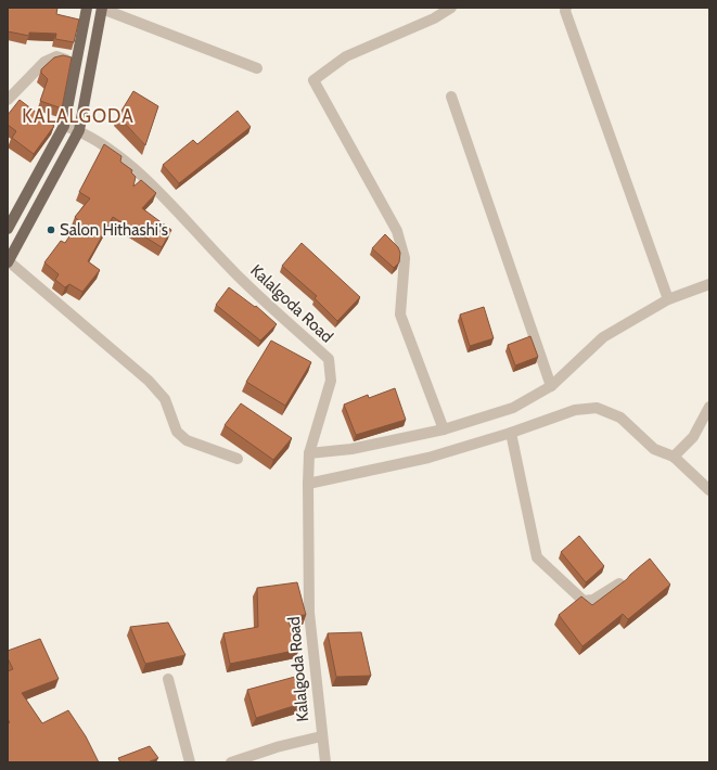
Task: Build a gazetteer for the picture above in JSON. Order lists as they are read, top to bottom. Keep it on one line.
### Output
{"streets":{"street":["Kalalgoda Road"]},"districts":["KALALGODA"],"places":["Salon Hithashi's"]}
